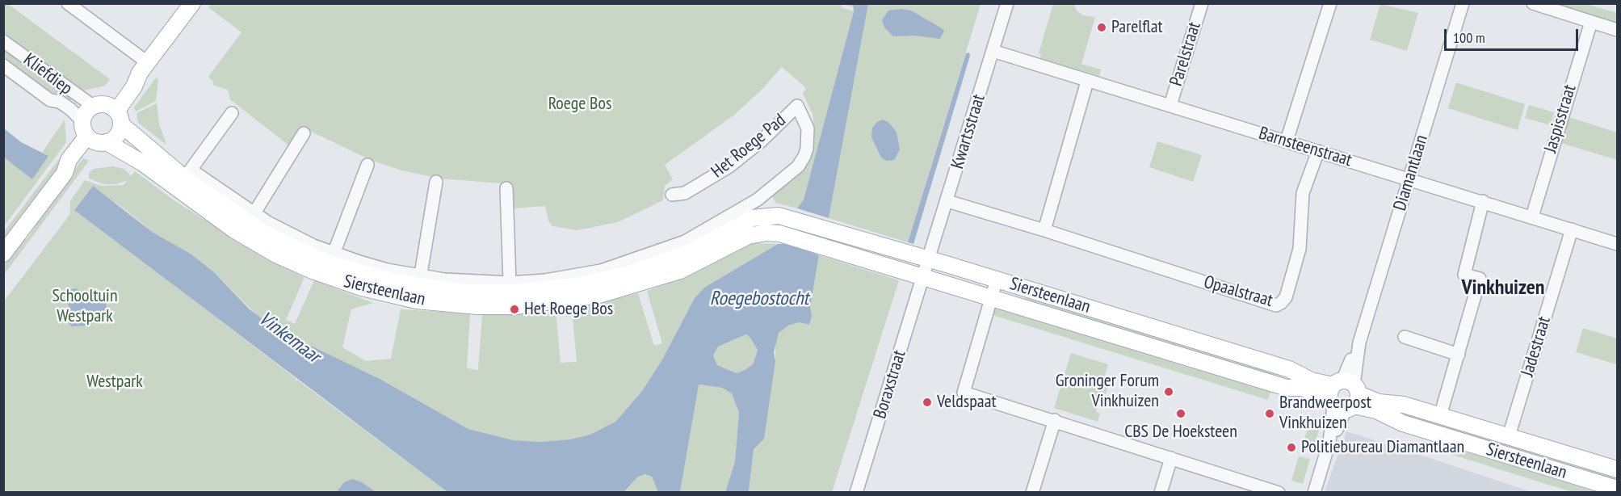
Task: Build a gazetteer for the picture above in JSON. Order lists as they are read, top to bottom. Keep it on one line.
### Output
{"streets":{"main road":["Siersteenlaan"],"street":["Parelstraat","Kliefdiep","Jaspisstraat","Kwartsstraat","Het Roege Pad","Barnsteenstraat","Diamantlaan","Opaalstraat","Jadestraat","Boraxstraat"]},"crossings":[["Parelstraat","Barnsteenstraat"],["Kliefdiep","Siersteenlaan"],["Jaspisstraat","Barnsteenstraat"],["Kwartsstraat","Barnsteenstraat"],["Kwartsstraat","Siersteenlaan"],["Kwartsstraat","Opaalstraat"],["Kwartsstraat","Boraxstraat"],["Het Roege Pad","Siersteenlaan"],["Barnsteenstraat","Diamantlaan"],["Barnsteenstraat","Opaalstraat"],["Barnsteenstraat","Jadestraat"],["Diamantlaan","Siersteenlaan"],["Siersteenlaan","Jadestraat"],["Siersteenlaan","Boraxstraat"]],"districts":["Vinkhuizen"],"water":["Roegebostocht","Vinkemaar"],"parks":["Roege Bos","Schooltuin Westpark","Westpark"],"places":["Parelflat","Het Roege Bos","Groninger Forum Vinkhuizen","Veldspaat","CBS De Hoeksteen","Brandweerpost Vinkhuizen","Politiebureau Diamantlaan"],"scale_bar":"100 m"}
